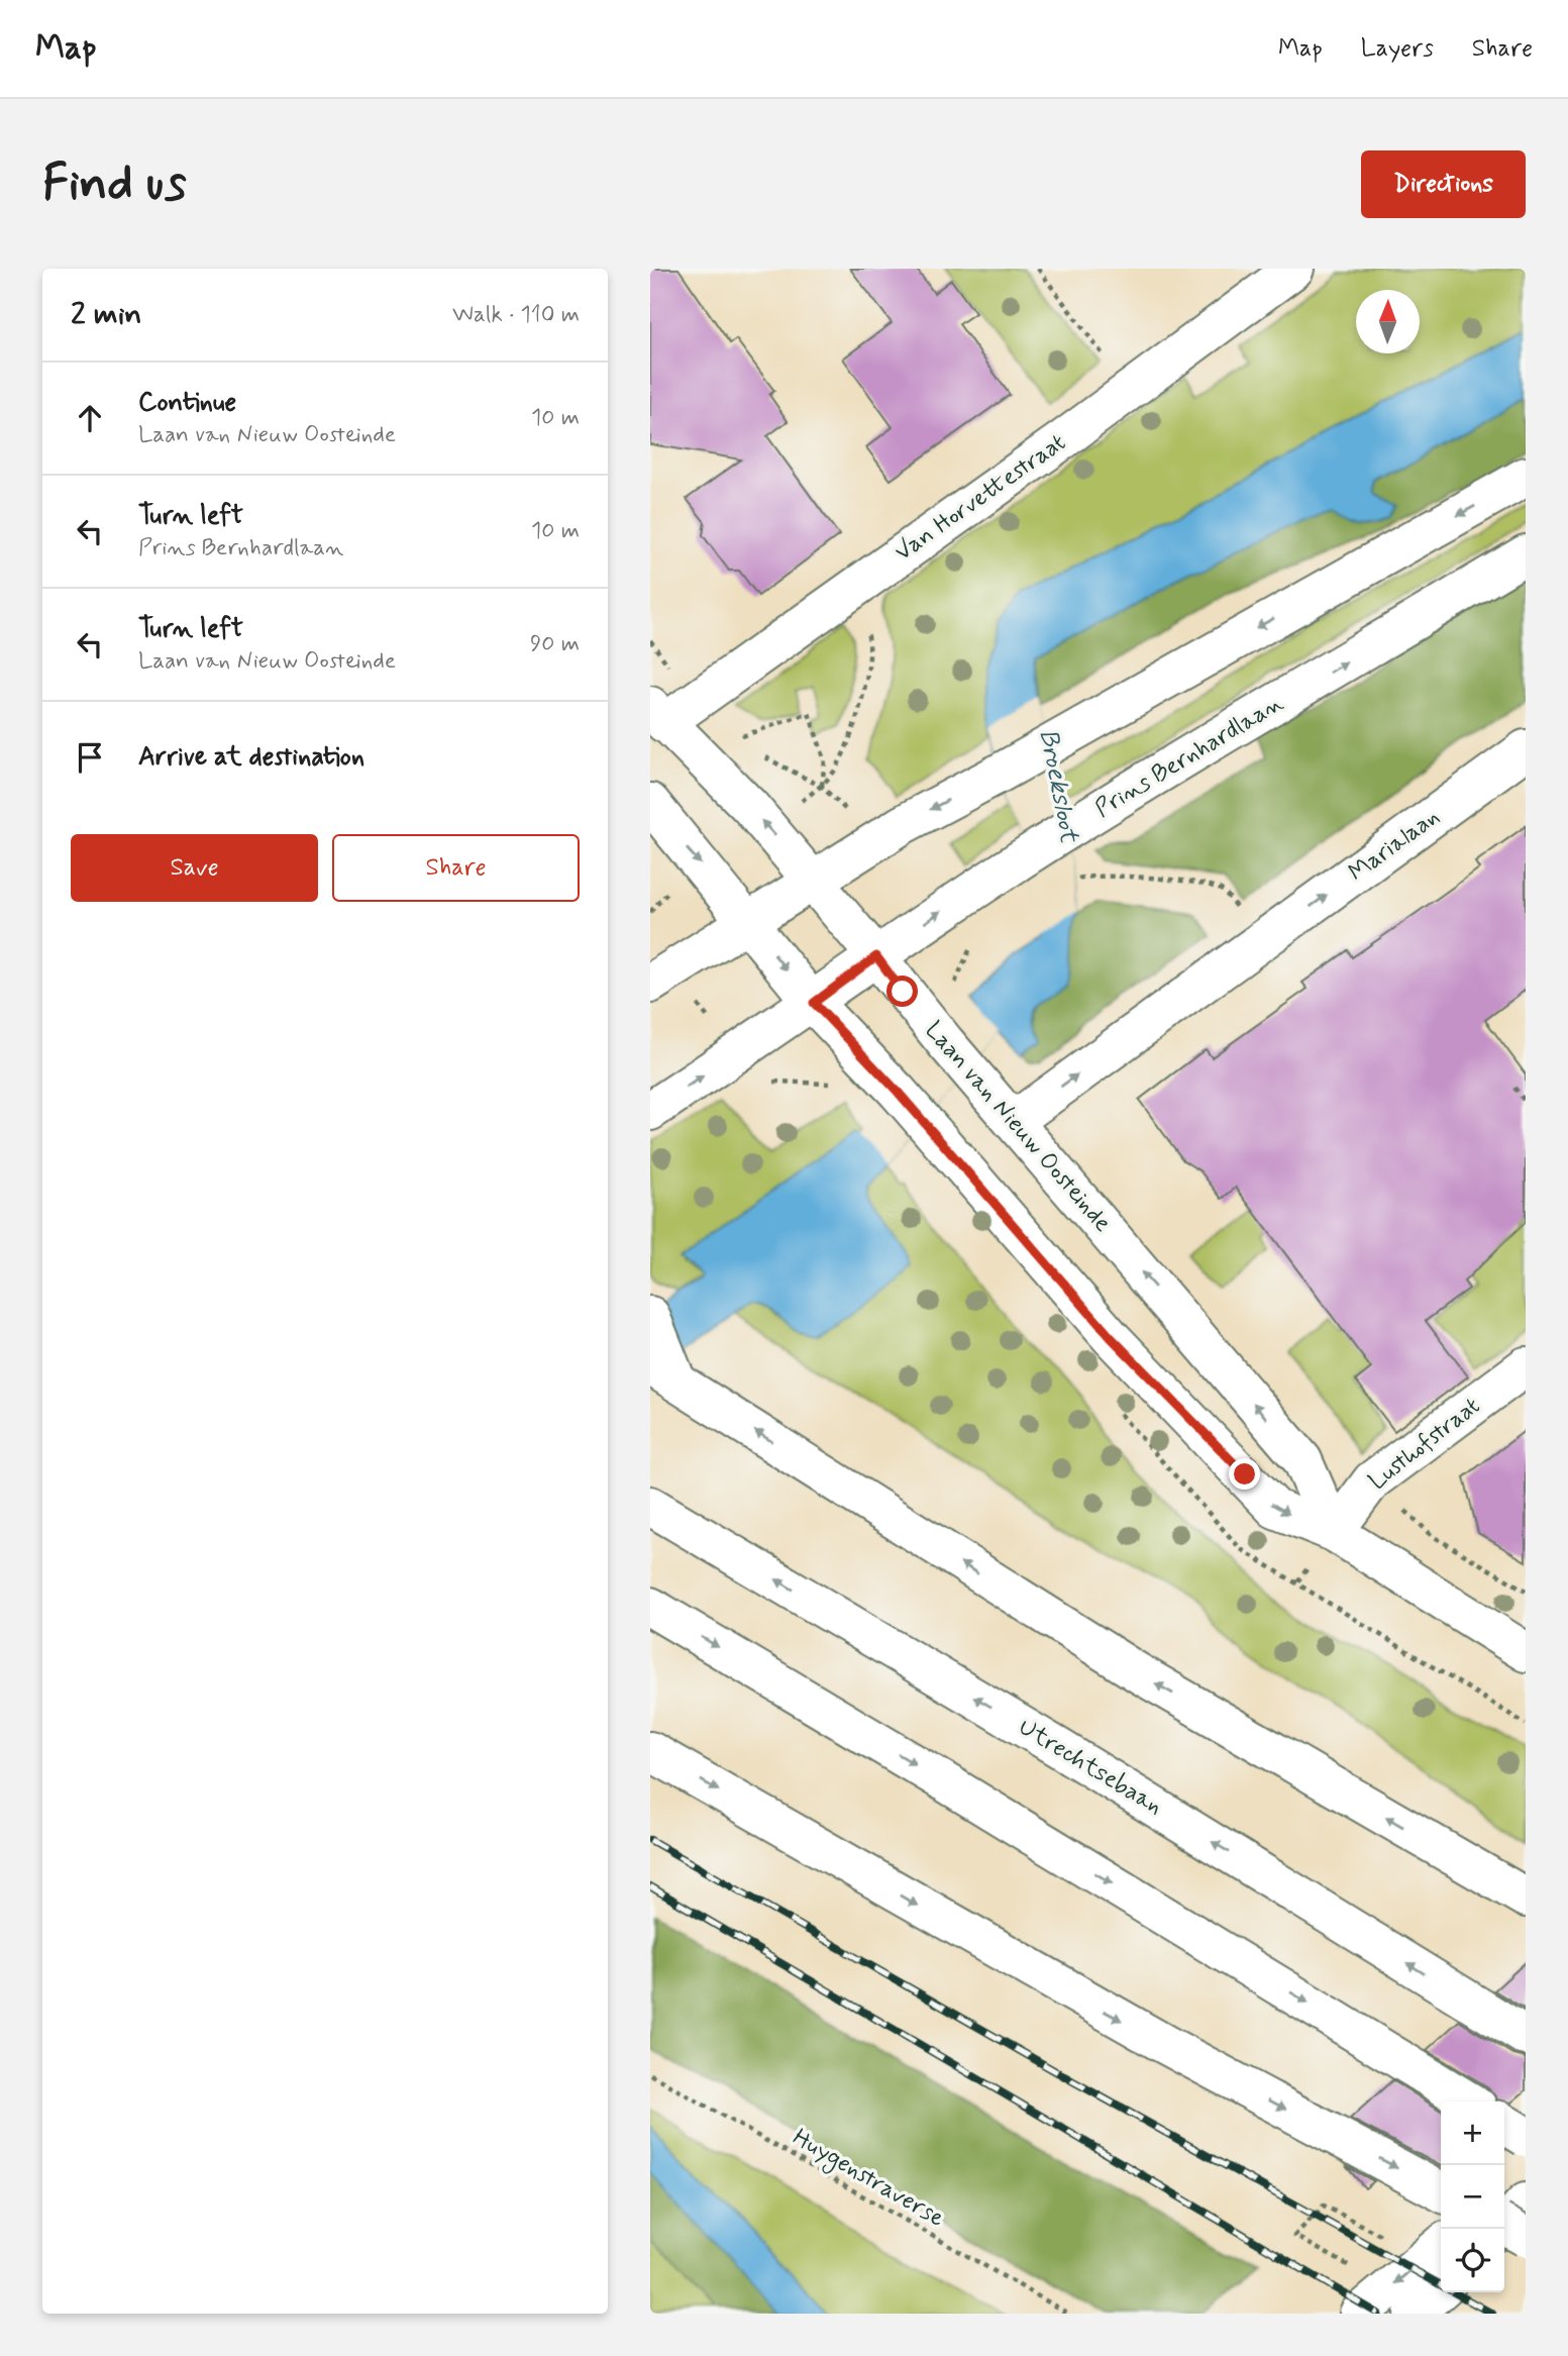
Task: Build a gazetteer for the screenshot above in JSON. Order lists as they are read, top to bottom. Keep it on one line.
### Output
{"streets":{"main road":["Van Horvettestraat","Prins Bernhardlaan","Marialaan","Laan van Nieuw Oosteinde","Lusthofstraat","Utrechtsebaan"],"path":["Huygenstraverse"]},"crossings":[["Van Horvettestraat","Laan van Nieuw Oosteinde"],["Prins Bernhardlaan","Laan van Nieuw Oosteinde"],["Marialaan","Laan van Nieuw Oosteinde"],["Laan van Nieuw Oosteinde","Lusthofstraat"]],"water":["Broeksloot"],"north":"top","page":{"header":"Map","nav":["Map","Layers","Share"],"buttons":["Directions",["Save","Share"]],"title":"Find us","heading":["2 min","Walk · 110 m"],"list":[["Continue","Laan van Nieuw Oosteinde","10 m"],["Turn left","Prins Bernhardlaan","10 m"],["Turn left","Laan van Nieuw Oosteinde","90 m"],"Arrive at destination"],"map_buttons":["+","−"]}}
